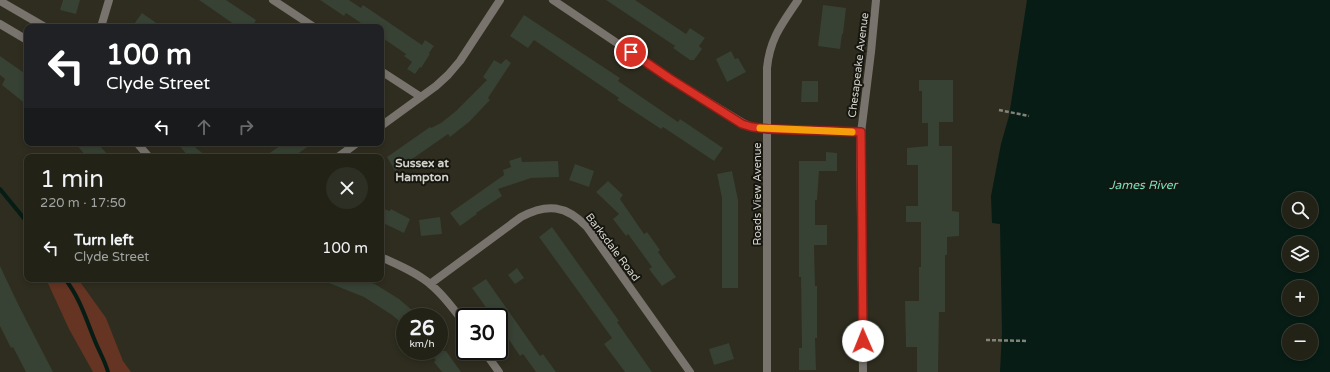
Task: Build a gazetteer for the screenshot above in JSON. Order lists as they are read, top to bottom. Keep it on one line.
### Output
{"streets":{"street":["Chesapeake Avenue","Roads View Avenue","Barksdale Road"]},"districts":["Sussex at Hampton"],"water":["James River"],"page":{"turn":["100 m","Clyde Street"],"heading":["1 min","220 m · 17:50"],"map_buttons":["+","−"],"list":[{"name":"Turn left","note":"Clyde Street","value":"100 m"}],"speed":"26 km/h","limit":"30"}}
